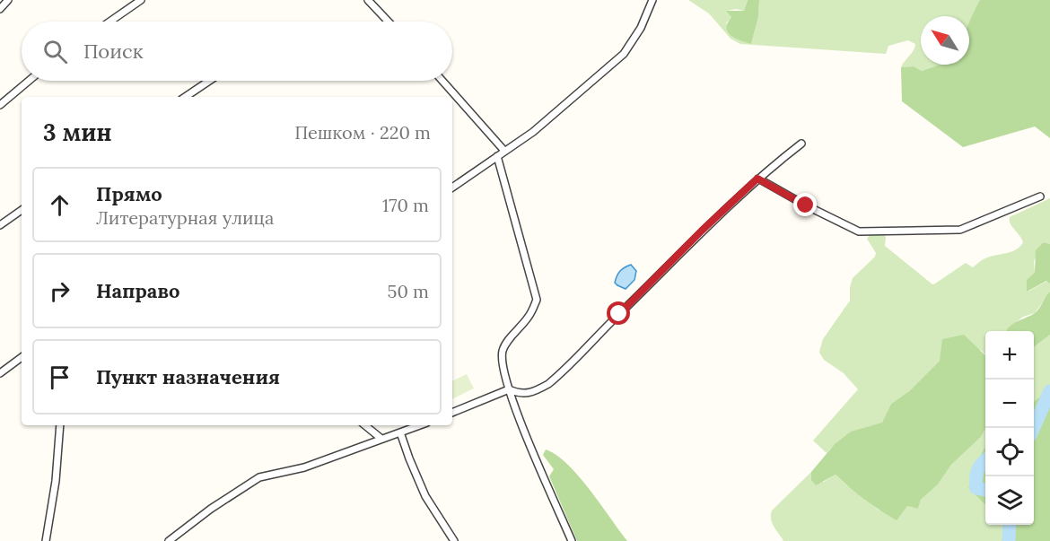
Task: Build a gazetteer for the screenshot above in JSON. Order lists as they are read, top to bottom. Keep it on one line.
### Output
{"north":"top left","page":{"search":"Поиск","heading":["3 мин","Пешком · 220 m"],"list":[["Прямо","Литературная улица","170 m"],["Направо","50 m"],"Пункт назначения"],"map_buttons":["+","−"]}}
